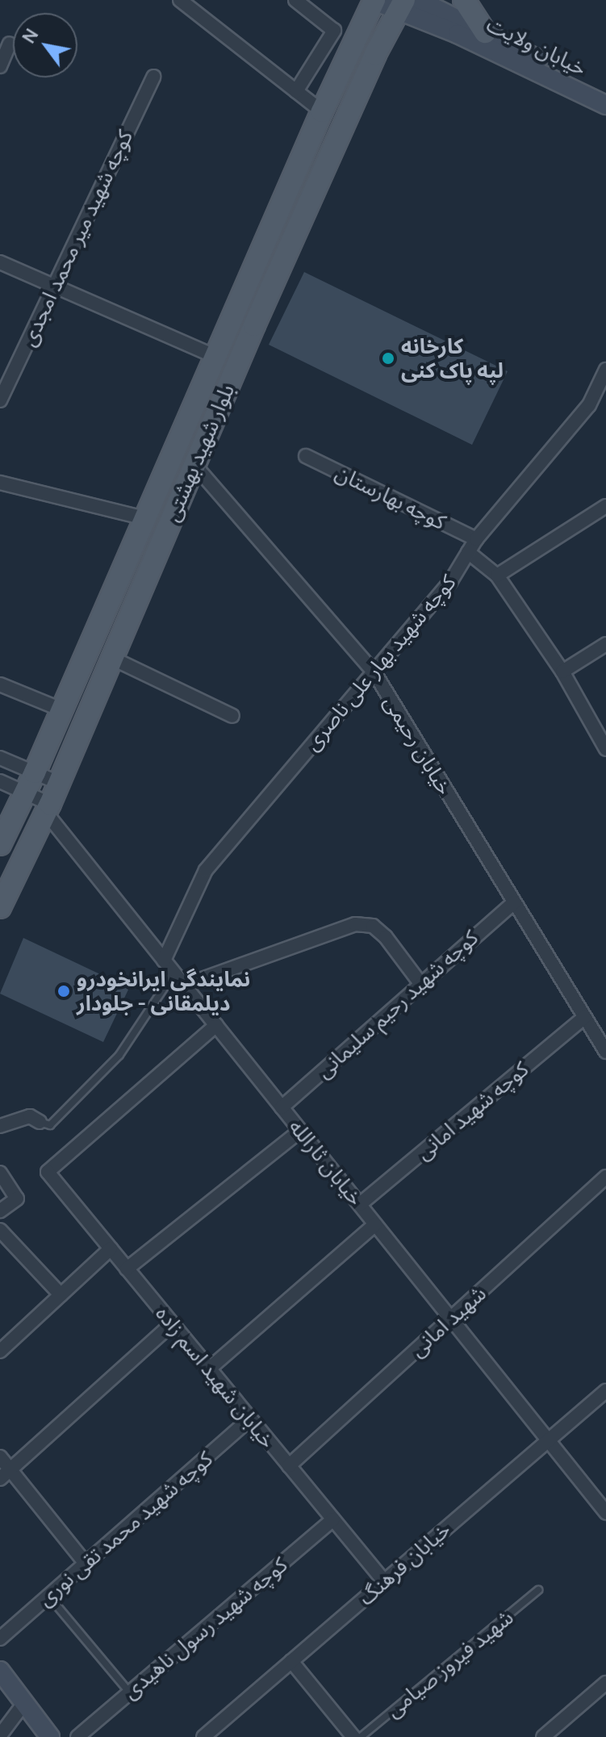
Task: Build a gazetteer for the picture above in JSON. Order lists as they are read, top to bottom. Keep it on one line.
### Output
{"streets":{"main road":["خیابان ولایت","بلوار شهید بهشتی"],"street":["کوچه شهید میر محمد امجدی","کوچه بهارستان","کوچه شهید بهار علی ناصری","خیابان رحیمی","کوچه شهید رحیم سلیمانی","کوچه شهید امانی","خیابان ثارالله","شهید امانی","خیابان شهید اسم زاده","کوچه شهید محمد تقی نوری","خیابان فرهنگ","کوچه شهید رسول ناهیدی"],"lane":["شهید فیروز صیامی"]},"crossings":[["خیابان ولایت","بلوار شهید بهشتی"],["بلوار شهید بهشتی","خیابان رحیمی"],["بلوار شهید بهشتی","خیابان ثارالله"],["کوچه بهارستان","کوچه شهید بهار علی ناصری"],["کوچه شهید بهار علی ناصری","خیابان رحیمی"],["کوچه شهید بهار علی ناصری","خیابان ثارالله"],["خیابان رحیمی","کوچه شهید رحیم سلیمانی"],["خیابان رحیمی","کوچه شهید امانی"],["کوچه شهید رحیم سلیمانی","خیابان ثارالله"],["کوچه شهید امانی","خیابان ثارالله"],["خیابان ثارالله","شهید امانی"],["خیابان ثارالله","خیابان شهید اسم زاده"],["خیابان ثارالله","خیابان فرهنگ"],["شهید امانی","خیابان شهید اسم زاده"],["خیابان شهید اسم زاده","کوچه شهید محمد تقی نوری"],["خیابان شهید اسم زاده","خیابان فرهنگ"],["خیابان شهید اسم زاده","کوچه شهید رسول ناهیدی"]],"places":["کارخانه لپه پاک کنی","نمایندگی ایرانخودرو دیلمقانی - جلودار"],"north":"top left"}
